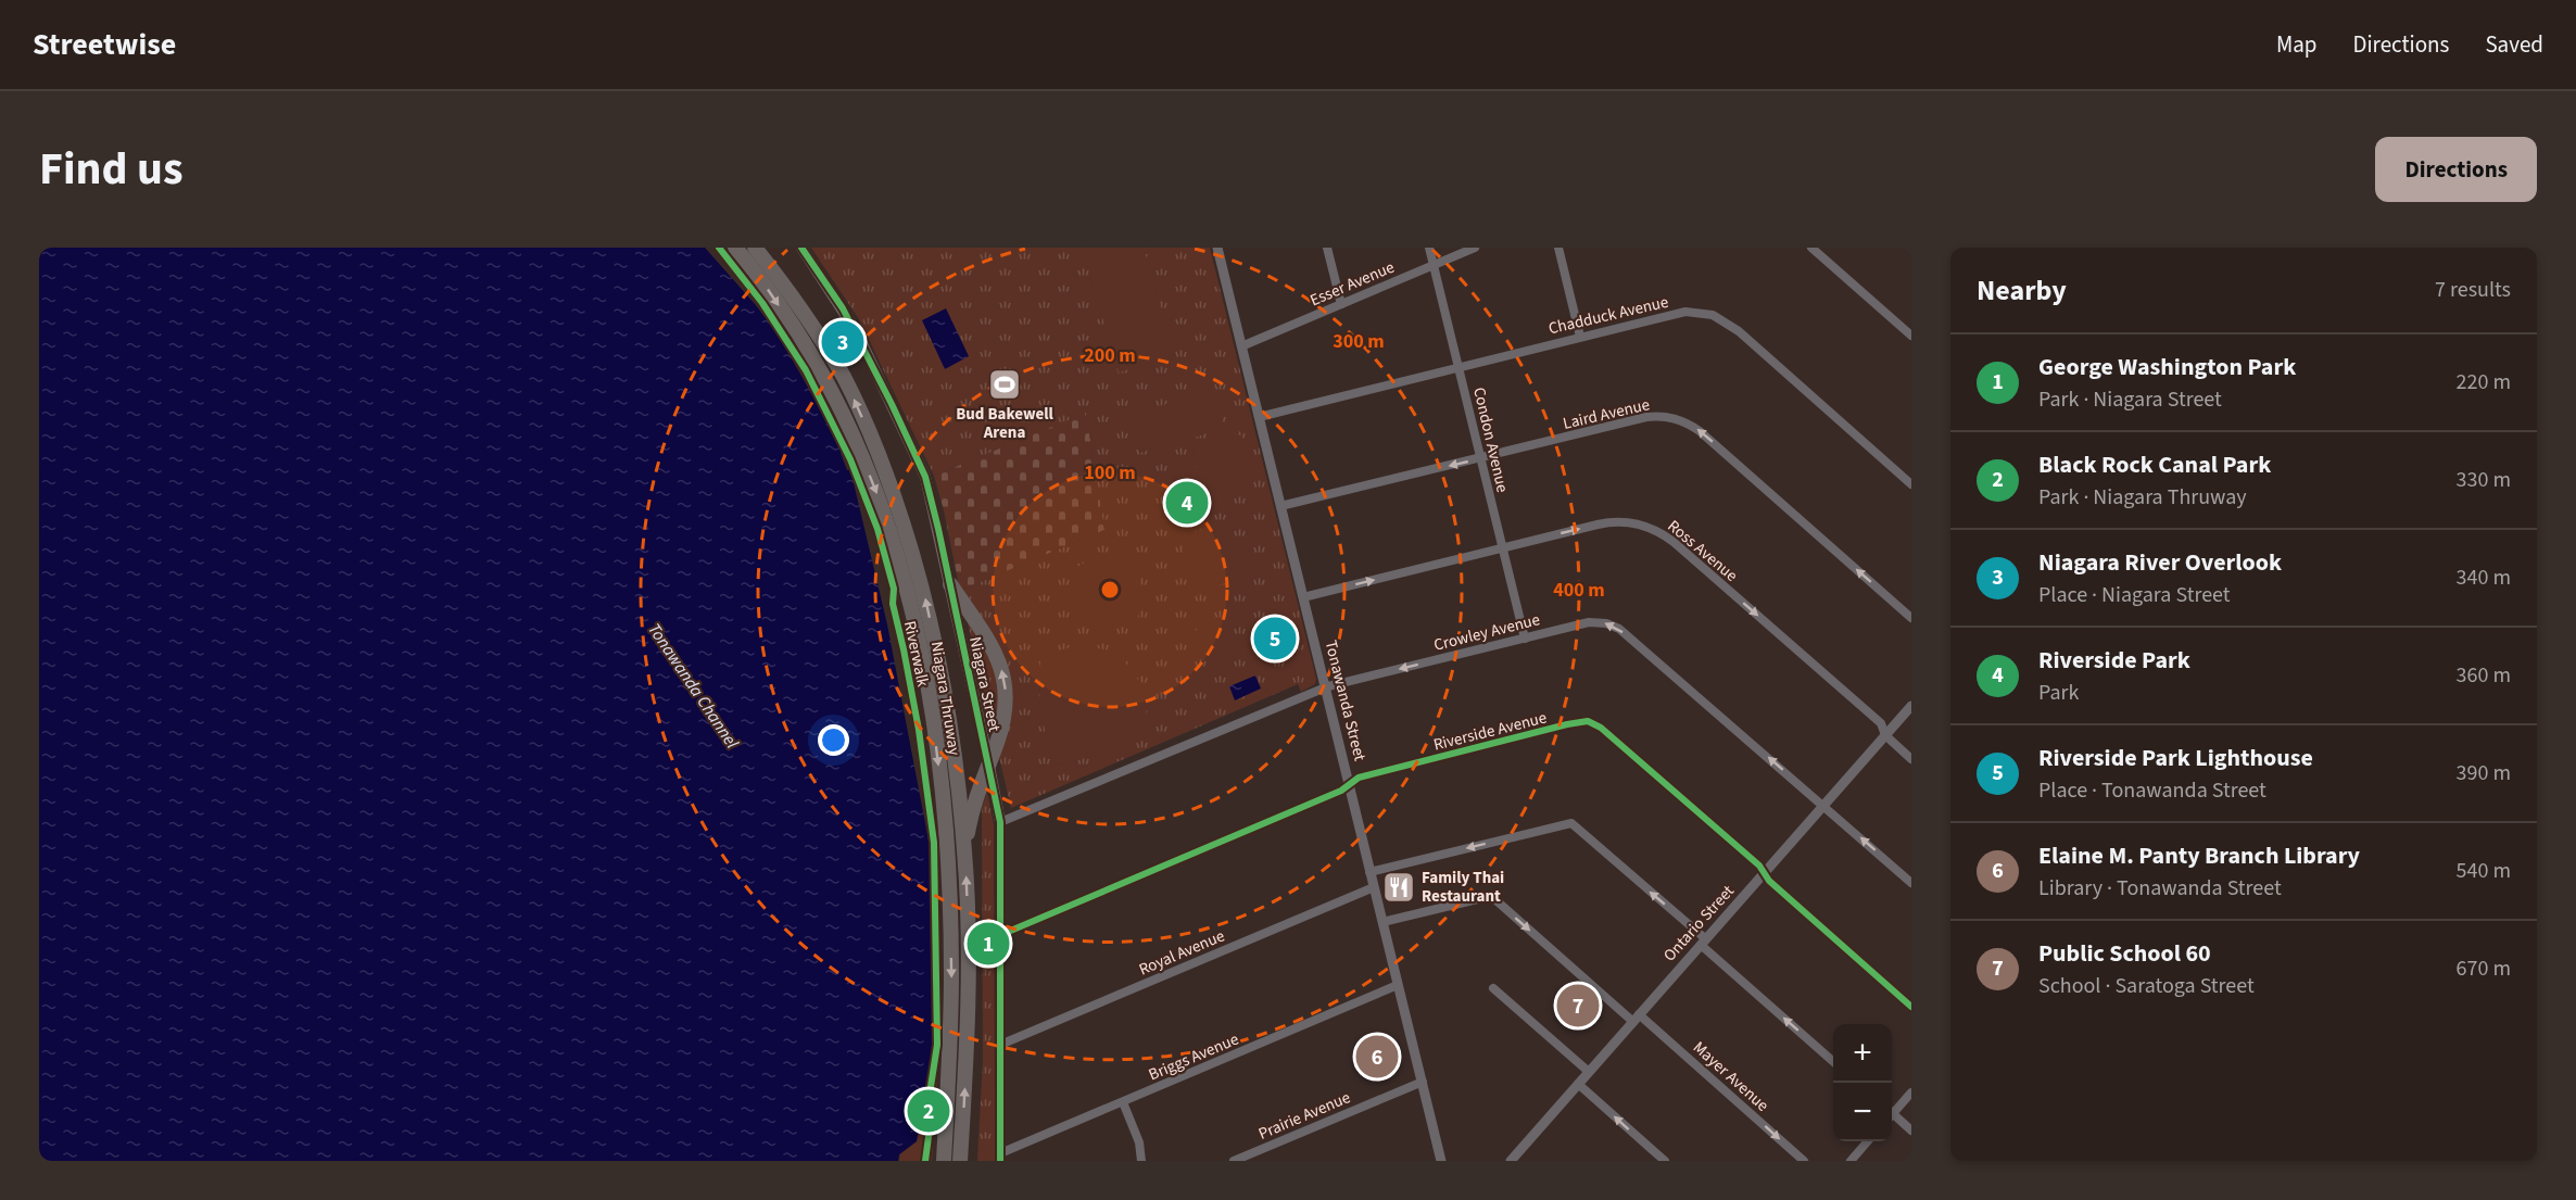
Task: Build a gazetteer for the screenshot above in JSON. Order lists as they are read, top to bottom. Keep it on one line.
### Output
{"streets":{"highway":["Niagara Thruway"],"main road":["Niagara Street"],"street":["Esser Avenue","Chadduck Avenue","Laird Avenue","Condon Avenue","Ross Avenue","Crowley Avenue","Tonawanda Street","Riverside Avenue","Ontario Street","Royal Avenue","Briggs Avenue","Mayer Avenue","Prairie Avenue"],"cycle path":["Riverwalk"]},"crossings":[["Esser Avenue","Condon Avenue"],["Esser Avenue","Tonawanda Street"],["Chadduck Avenue","Condon Avenue"],["Chadduck Avenue","Tonawanda Street"],["Laird Avenue","Condon Avenue"],["Laird Avenue","Tonawanda Street"],["Condon Avenue","Ross Avenue"],["Condon Avenue","Crowley Avenue"],["Ross Avenue","Tonawanda Street"],["Ross Avenue","Ontario Street"],["Crowley Avenue","Niagara Street"],["Crowley Avenue","Tonawanda Street"],["Crowley Avenue","Ontario Street"],["Niagara Street","Riverside Avenue"],["Niagara Street","Royal Avenue"],["Niagara Street","Briggs Avenue"],["Tonawanda Street","Riverside Avenue"],["Tonawanda Street","Royal Avenue"],["Tonawanda Street","Briggs Avenue"],["Tonawanda Street","Mayer Avenue"],["Tonawanda Street","Prairie Avenue"],["Riverside Avenue","Ontario Street"],["Ontario Street","Mayer Avenue"]],"one_way":["Laird Avenue","Ross Avenue","Crowley Avenue","Mayer Avenue"],"water":["Tonawanda Channel"],"places":{"sports":["Bud Bakewell Arena"],"restaurant":["Family Thai Restaurant"]},"page":{"header":"Streetwise","nav":["Map","Directions","Saved"],"title":"Find us","buttons":"Directions","heading":["Nearby","7 results"],"pins":["3","4","5","1","7","6","2"],"list":[{"mark":"1","name":"George Washington Park","note":"Park · Niagara Street","value":"220 m"},{"mark":"2","name":"Black Rock Canal Park","note":"Park · Niagara Thruway","value":"330 m"},{"mark":"3","name":"Niagara River Overlook","note":"Place · Niagara Street","value":"340 m"},{"mark":"4","name":"Riverside Park","note":"Park","value":"360 m"},{"mark":"5","name":"Riverside Park Lighthouse","note":"Place · Tonawanda Street","value":"390 m"},{"mark":"6","name":"Elaine M. Panty Branch Library","note":"Library · Tonawanda Street","value":"540 m"},{"mark":"7","name":"Public School 60","note":"School · Saratoga Street","value":"670 m"}],"map_buttons":["+","−"]},"rings":["300 m","200 m","100 m","400 m"]}
